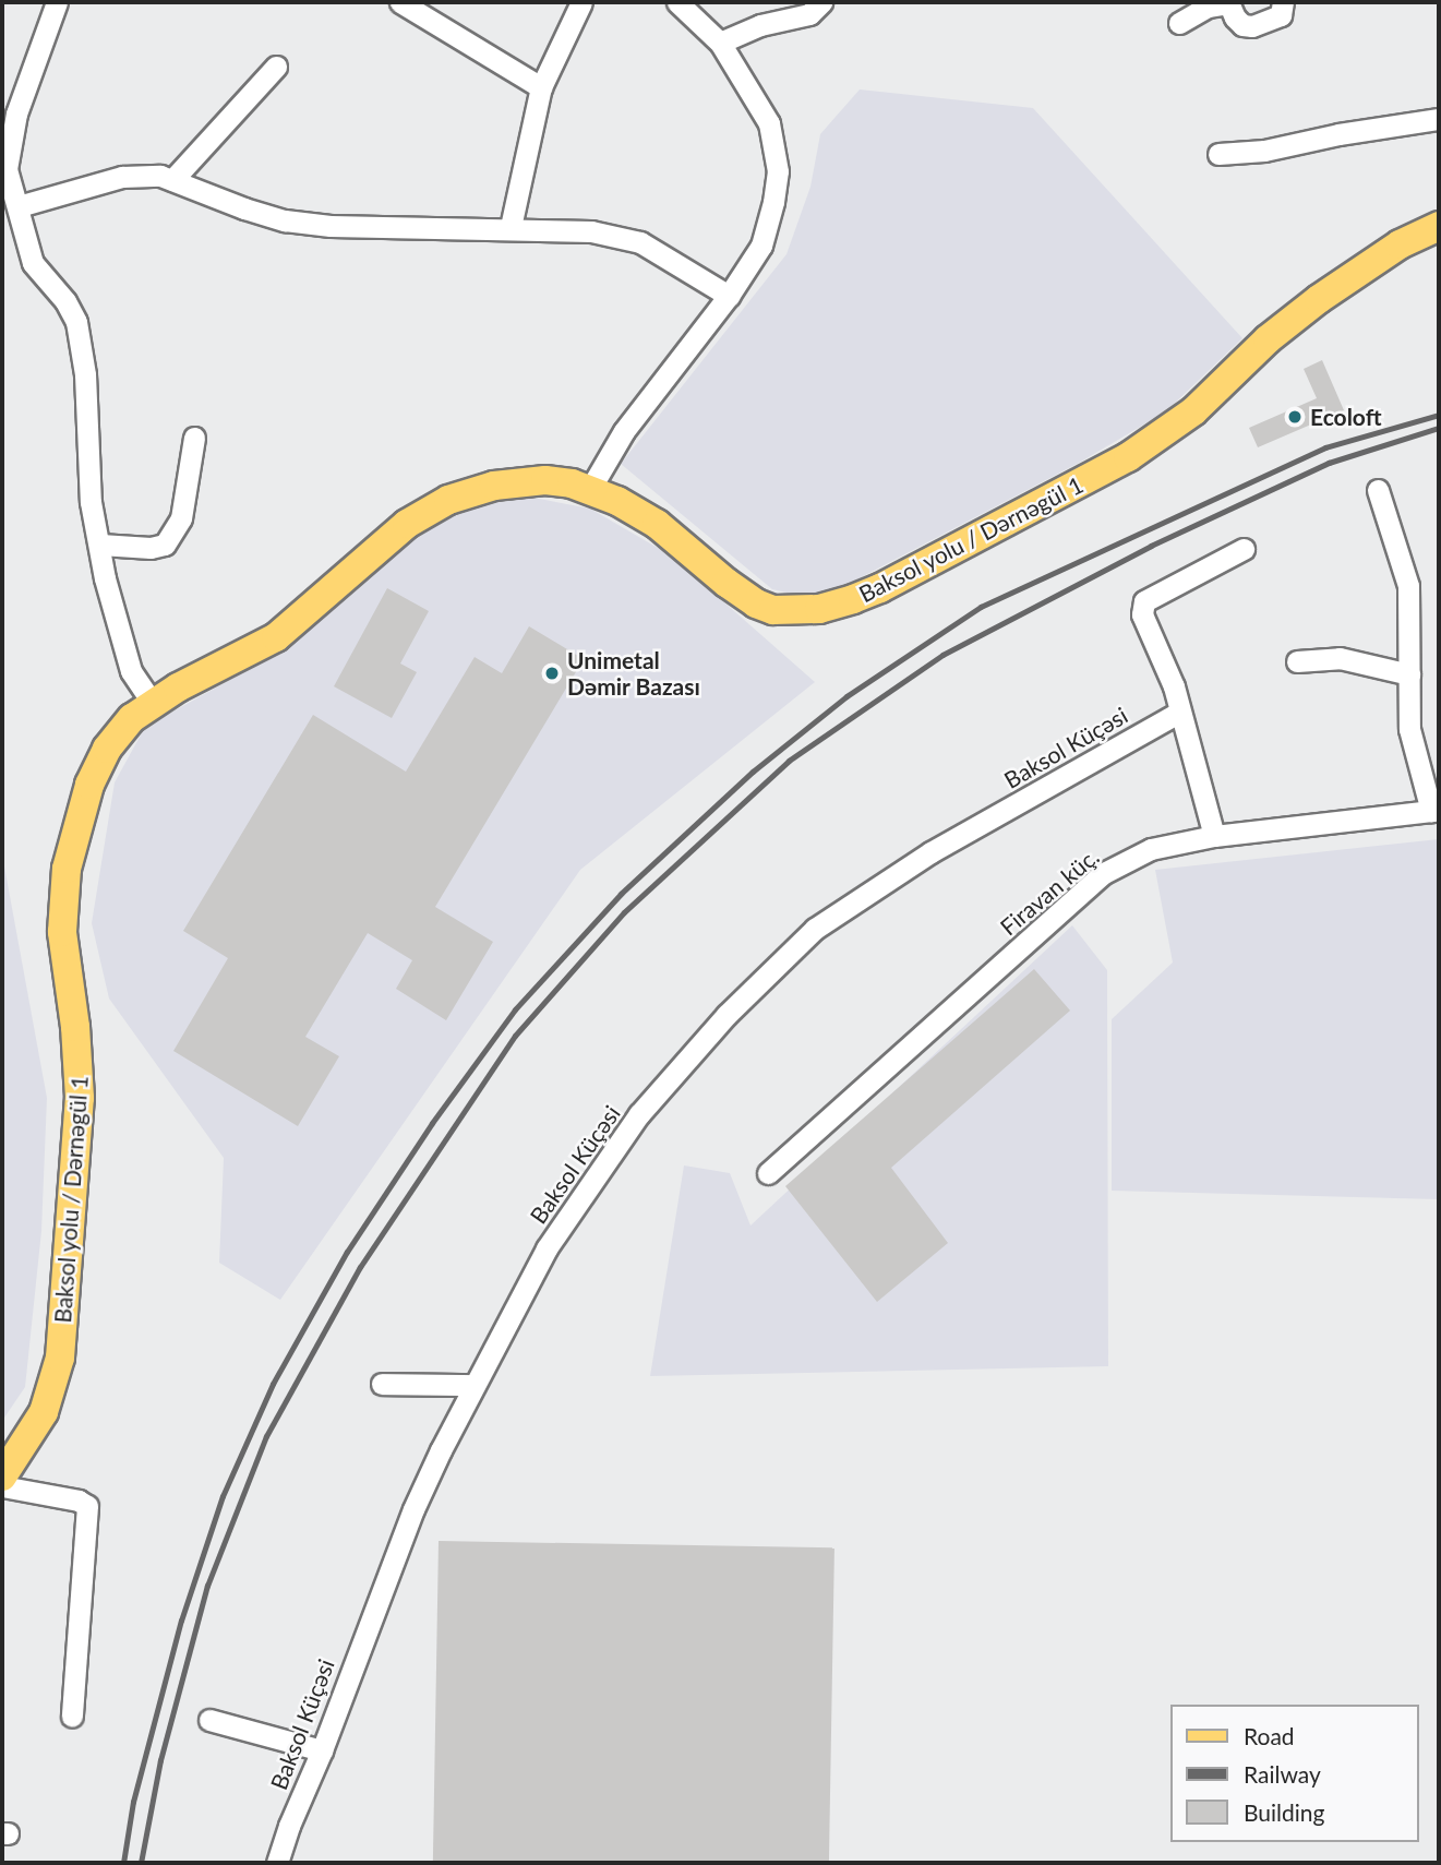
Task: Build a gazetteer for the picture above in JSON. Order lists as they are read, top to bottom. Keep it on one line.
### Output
{"streets":{"main road":["Baksol yolu / Dərnəgül 1"],"street":["Baksol Küçəsi","Firavan küç."]},"places":["Ecoloft","Unimetal Dəmir Bazası"],"legend":["Road","Railway","Building"]}
